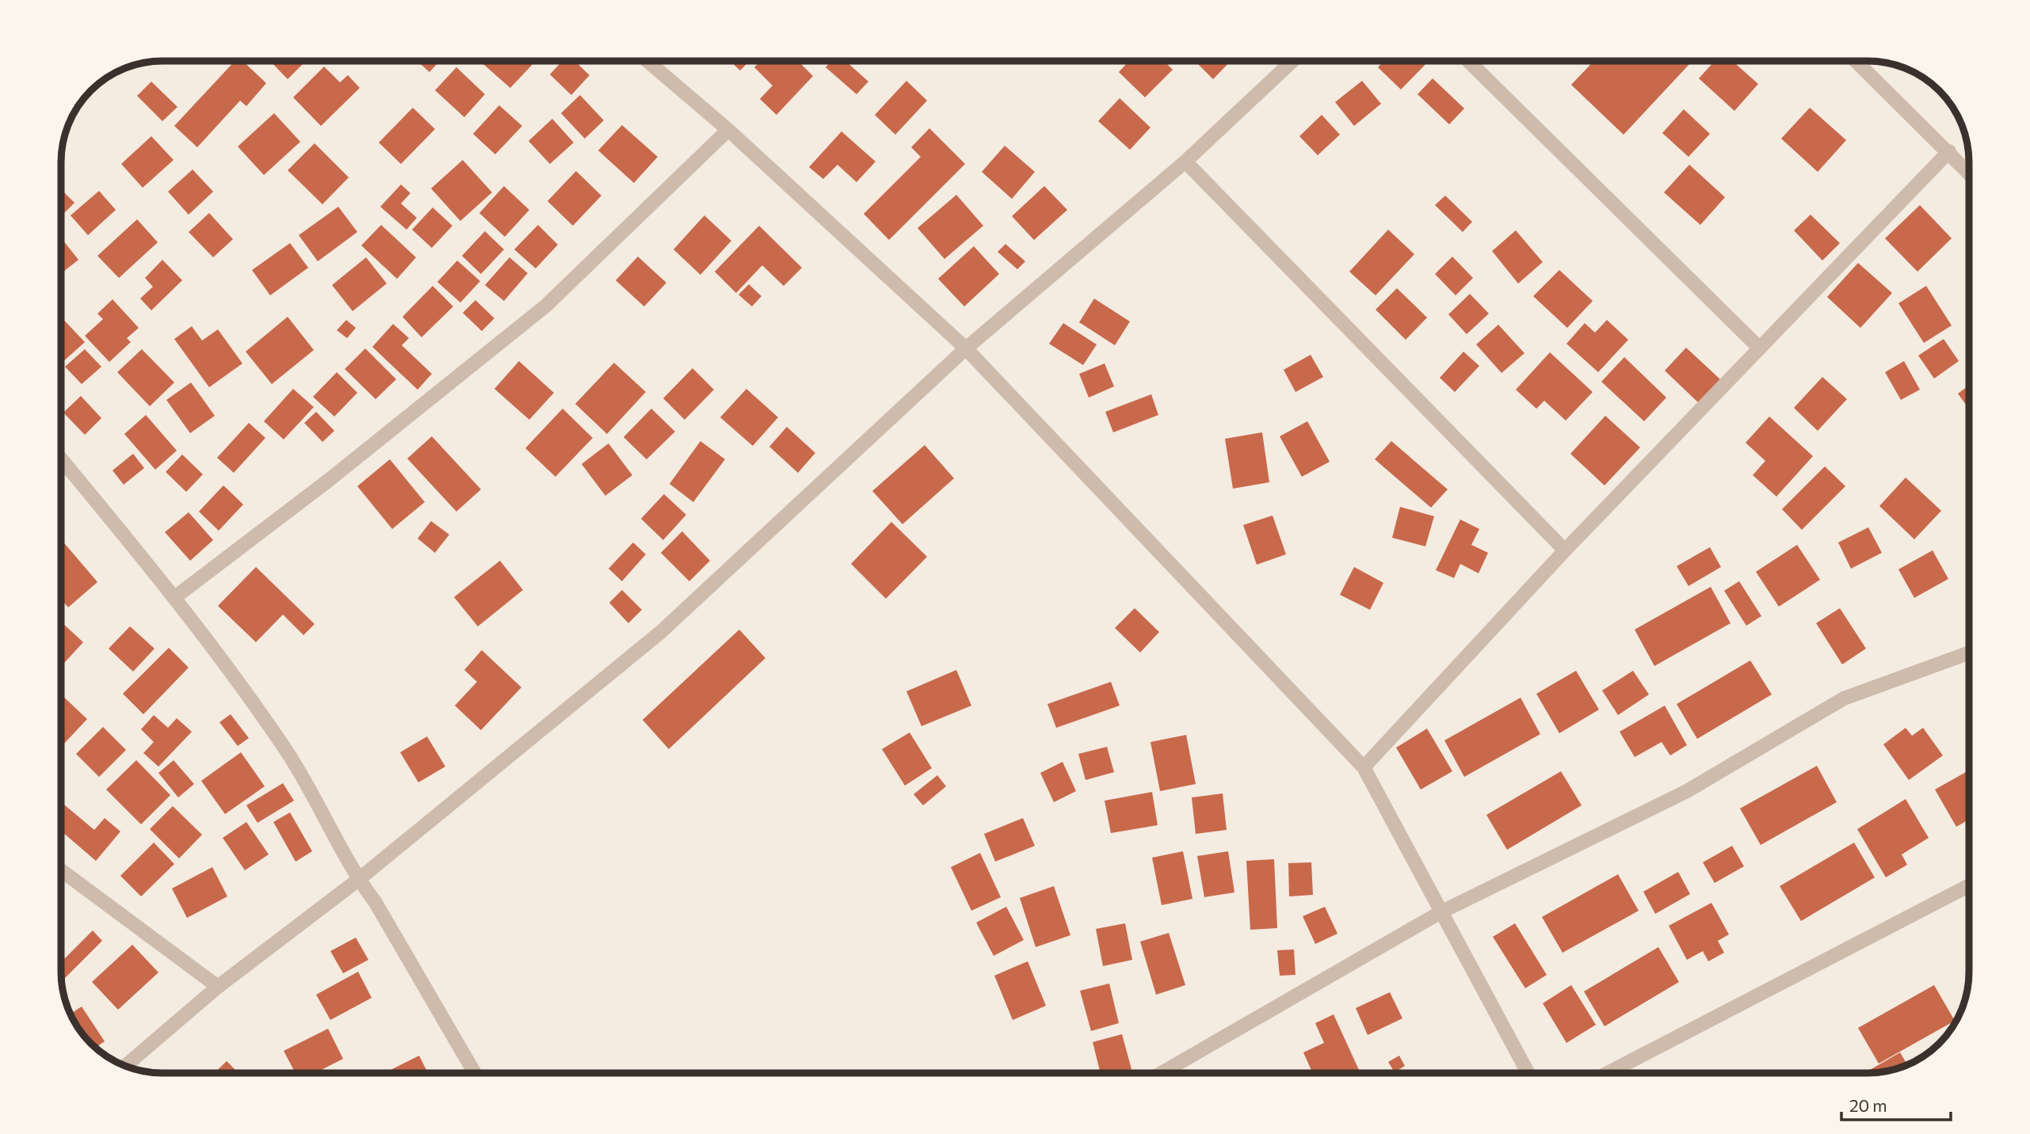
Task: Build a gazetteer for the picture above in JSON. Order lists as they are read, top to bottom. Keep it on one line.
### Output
{"scale_bar":"20 m"}
